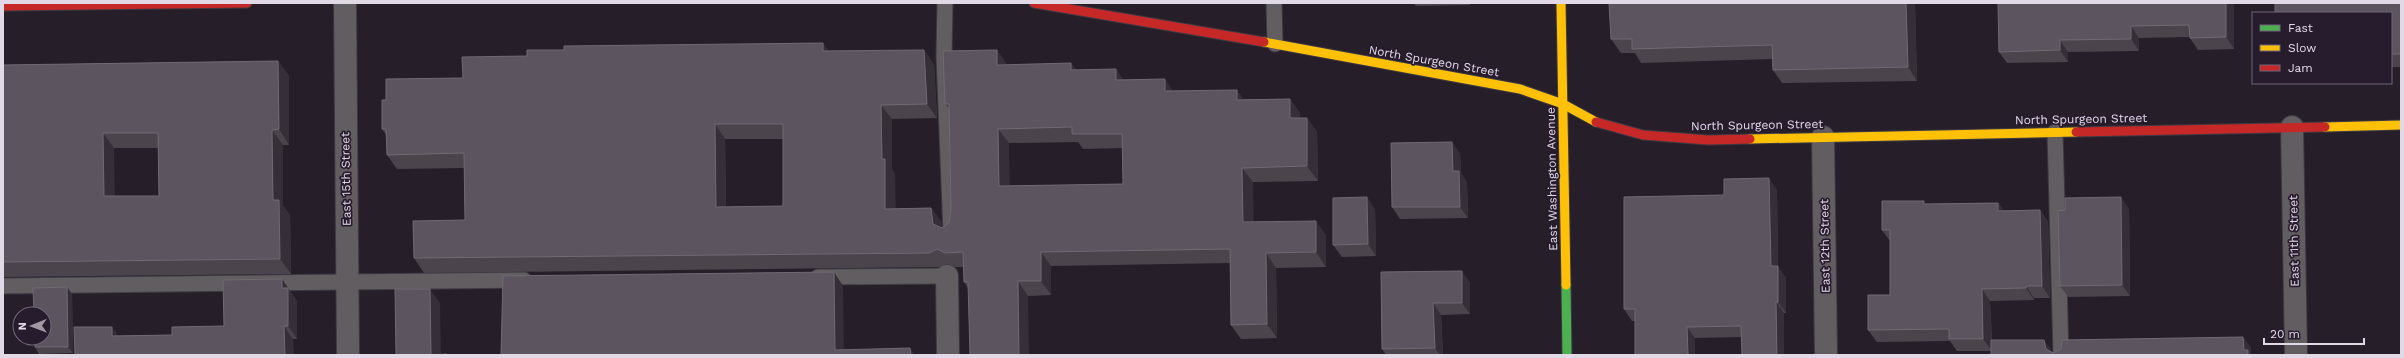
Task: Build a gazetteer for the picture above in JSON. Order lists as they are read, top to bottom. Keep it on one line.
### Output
{"streets":{"street":["North Spurgeon Street","East 15th Street","East Washington Avenue","East 11th Street","East 12th Street"]},"crossings":[["North Spurgeon Street","East Washington Avenue"],["North Spurgeon Street","East 11th Street"],["North Spurgeon Street","East 12th Street"]],"legend":["Fast","Slow","Jam"],"scale_bar":"20 m","north":"left"}
